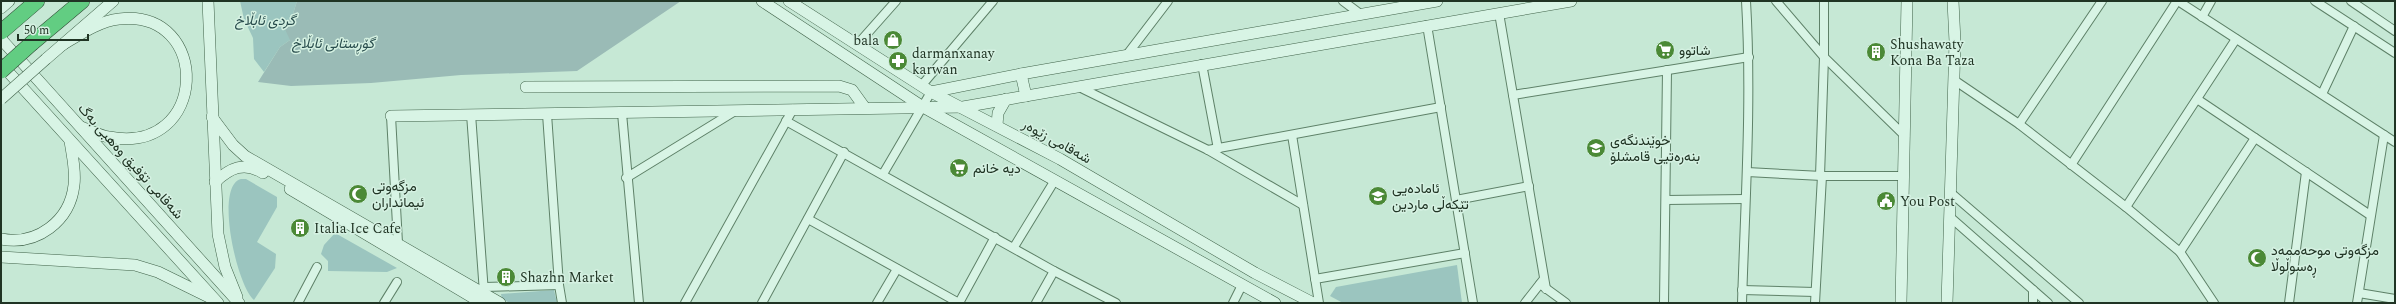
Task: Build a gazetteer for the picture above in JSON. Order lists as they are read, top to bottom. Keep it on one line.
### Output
{"streets":{"street":["شەقامی زێوەر","شەقامی تۆفیق وەهبی بەگ"]},"parks":["گردی ئابڵاخ","گۆڕستانی ئابڵاخ"],"places":{"shop":["bala"],"supermarket":["شاتوو","دیە خانم"],"building":["Shushawaty Kona Ba Taza","Italia Ice Cafe","Shazhn Market"],"pharmacy":["darmanxanay karwan"],"school or university":["خوێندنگەی بنەرەتیی قامشلۆ","ئامادەیی تێکەڵی ماردین"],"mosque":["مزگەوتی ئیمانداران","مزگەوتی موحەممەد ڕەسوڵوڵا"],"public building":["You Post"]},"scale_bar":"50 m"}
